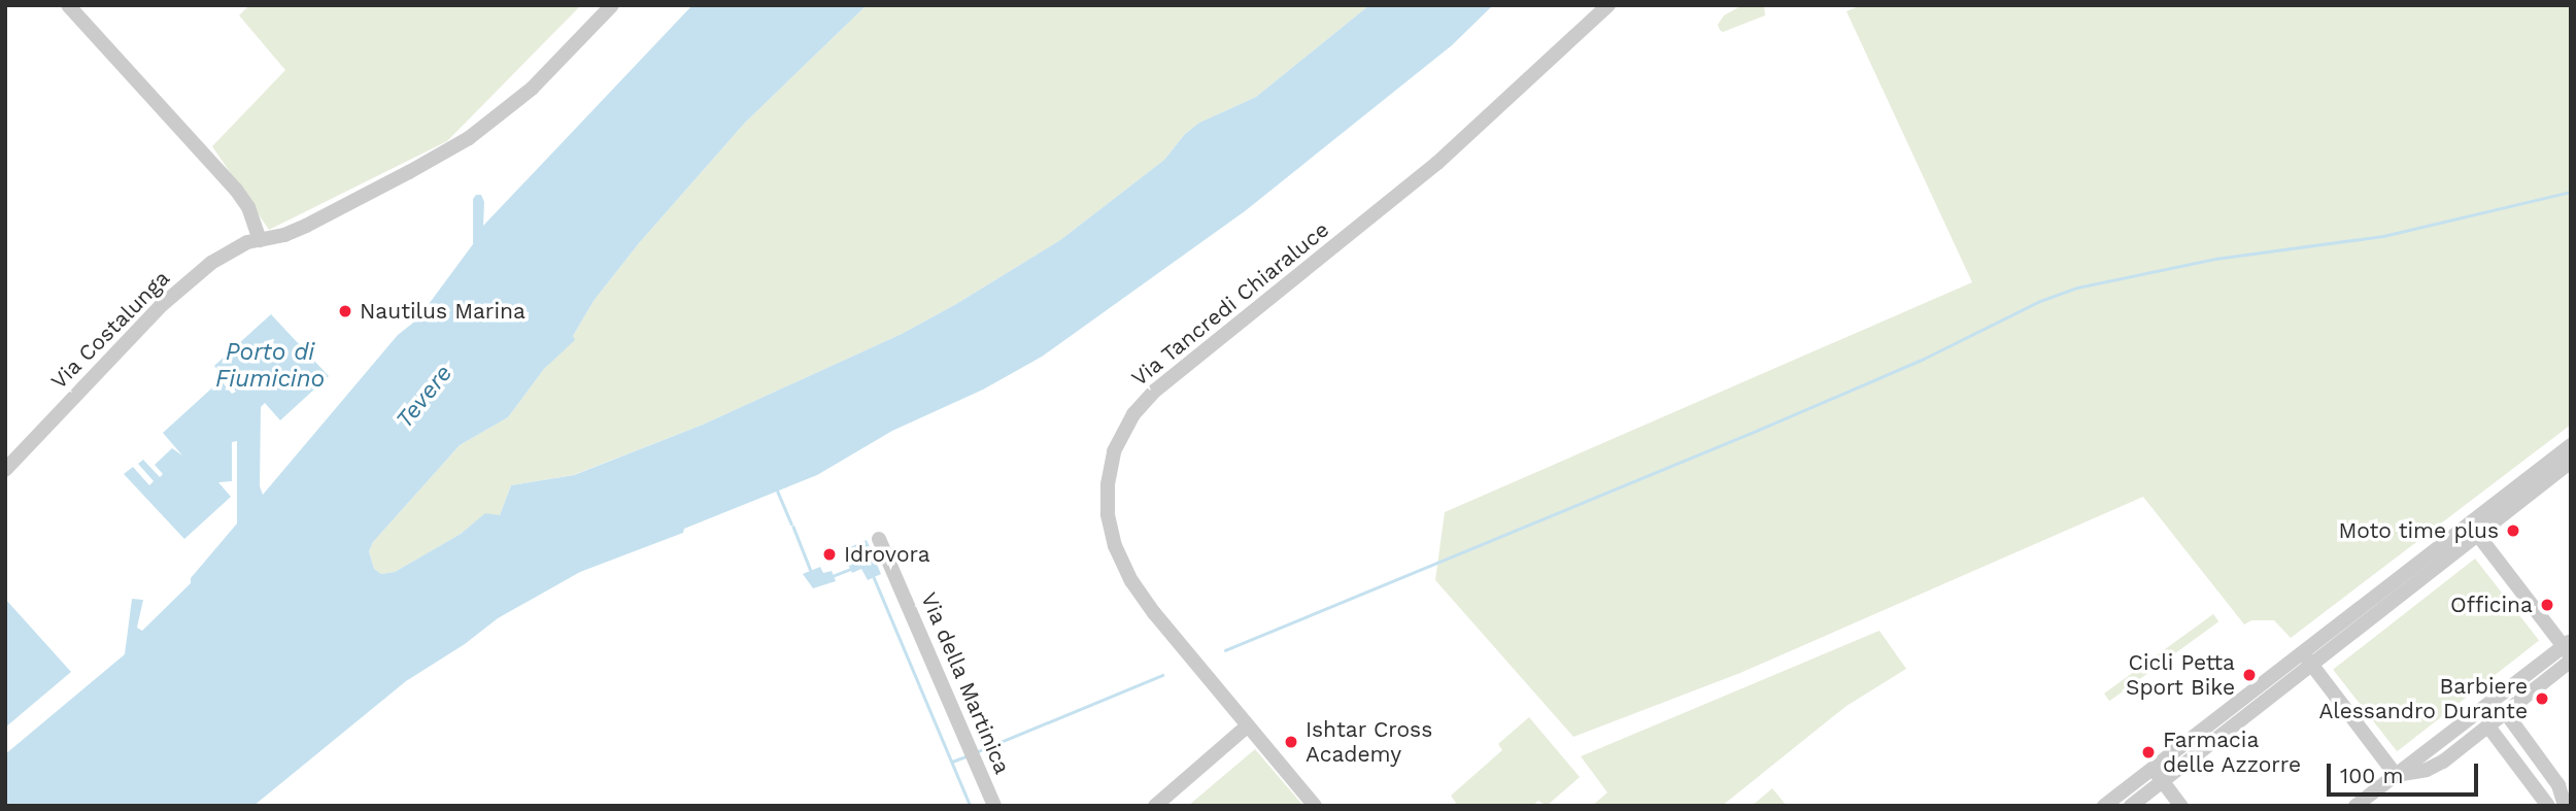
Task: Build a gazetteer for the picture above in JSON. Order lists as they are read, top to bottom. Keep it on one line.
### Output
{"streets":{"street":["Via Tancredi Chiaraluce","Via Costalunga","Via della Martinica"]},"water":["Porto di Fiumicino","Tevere"],"places":["Nautilus Marina","Moto time plus","Idrovora","Officina","Cicli Petta Sport Bike","Barbiere Alessandro Durante","Ishtar Cross Academy","Farmacia delle Azzorre"],"scale_bar":"100 m"}
